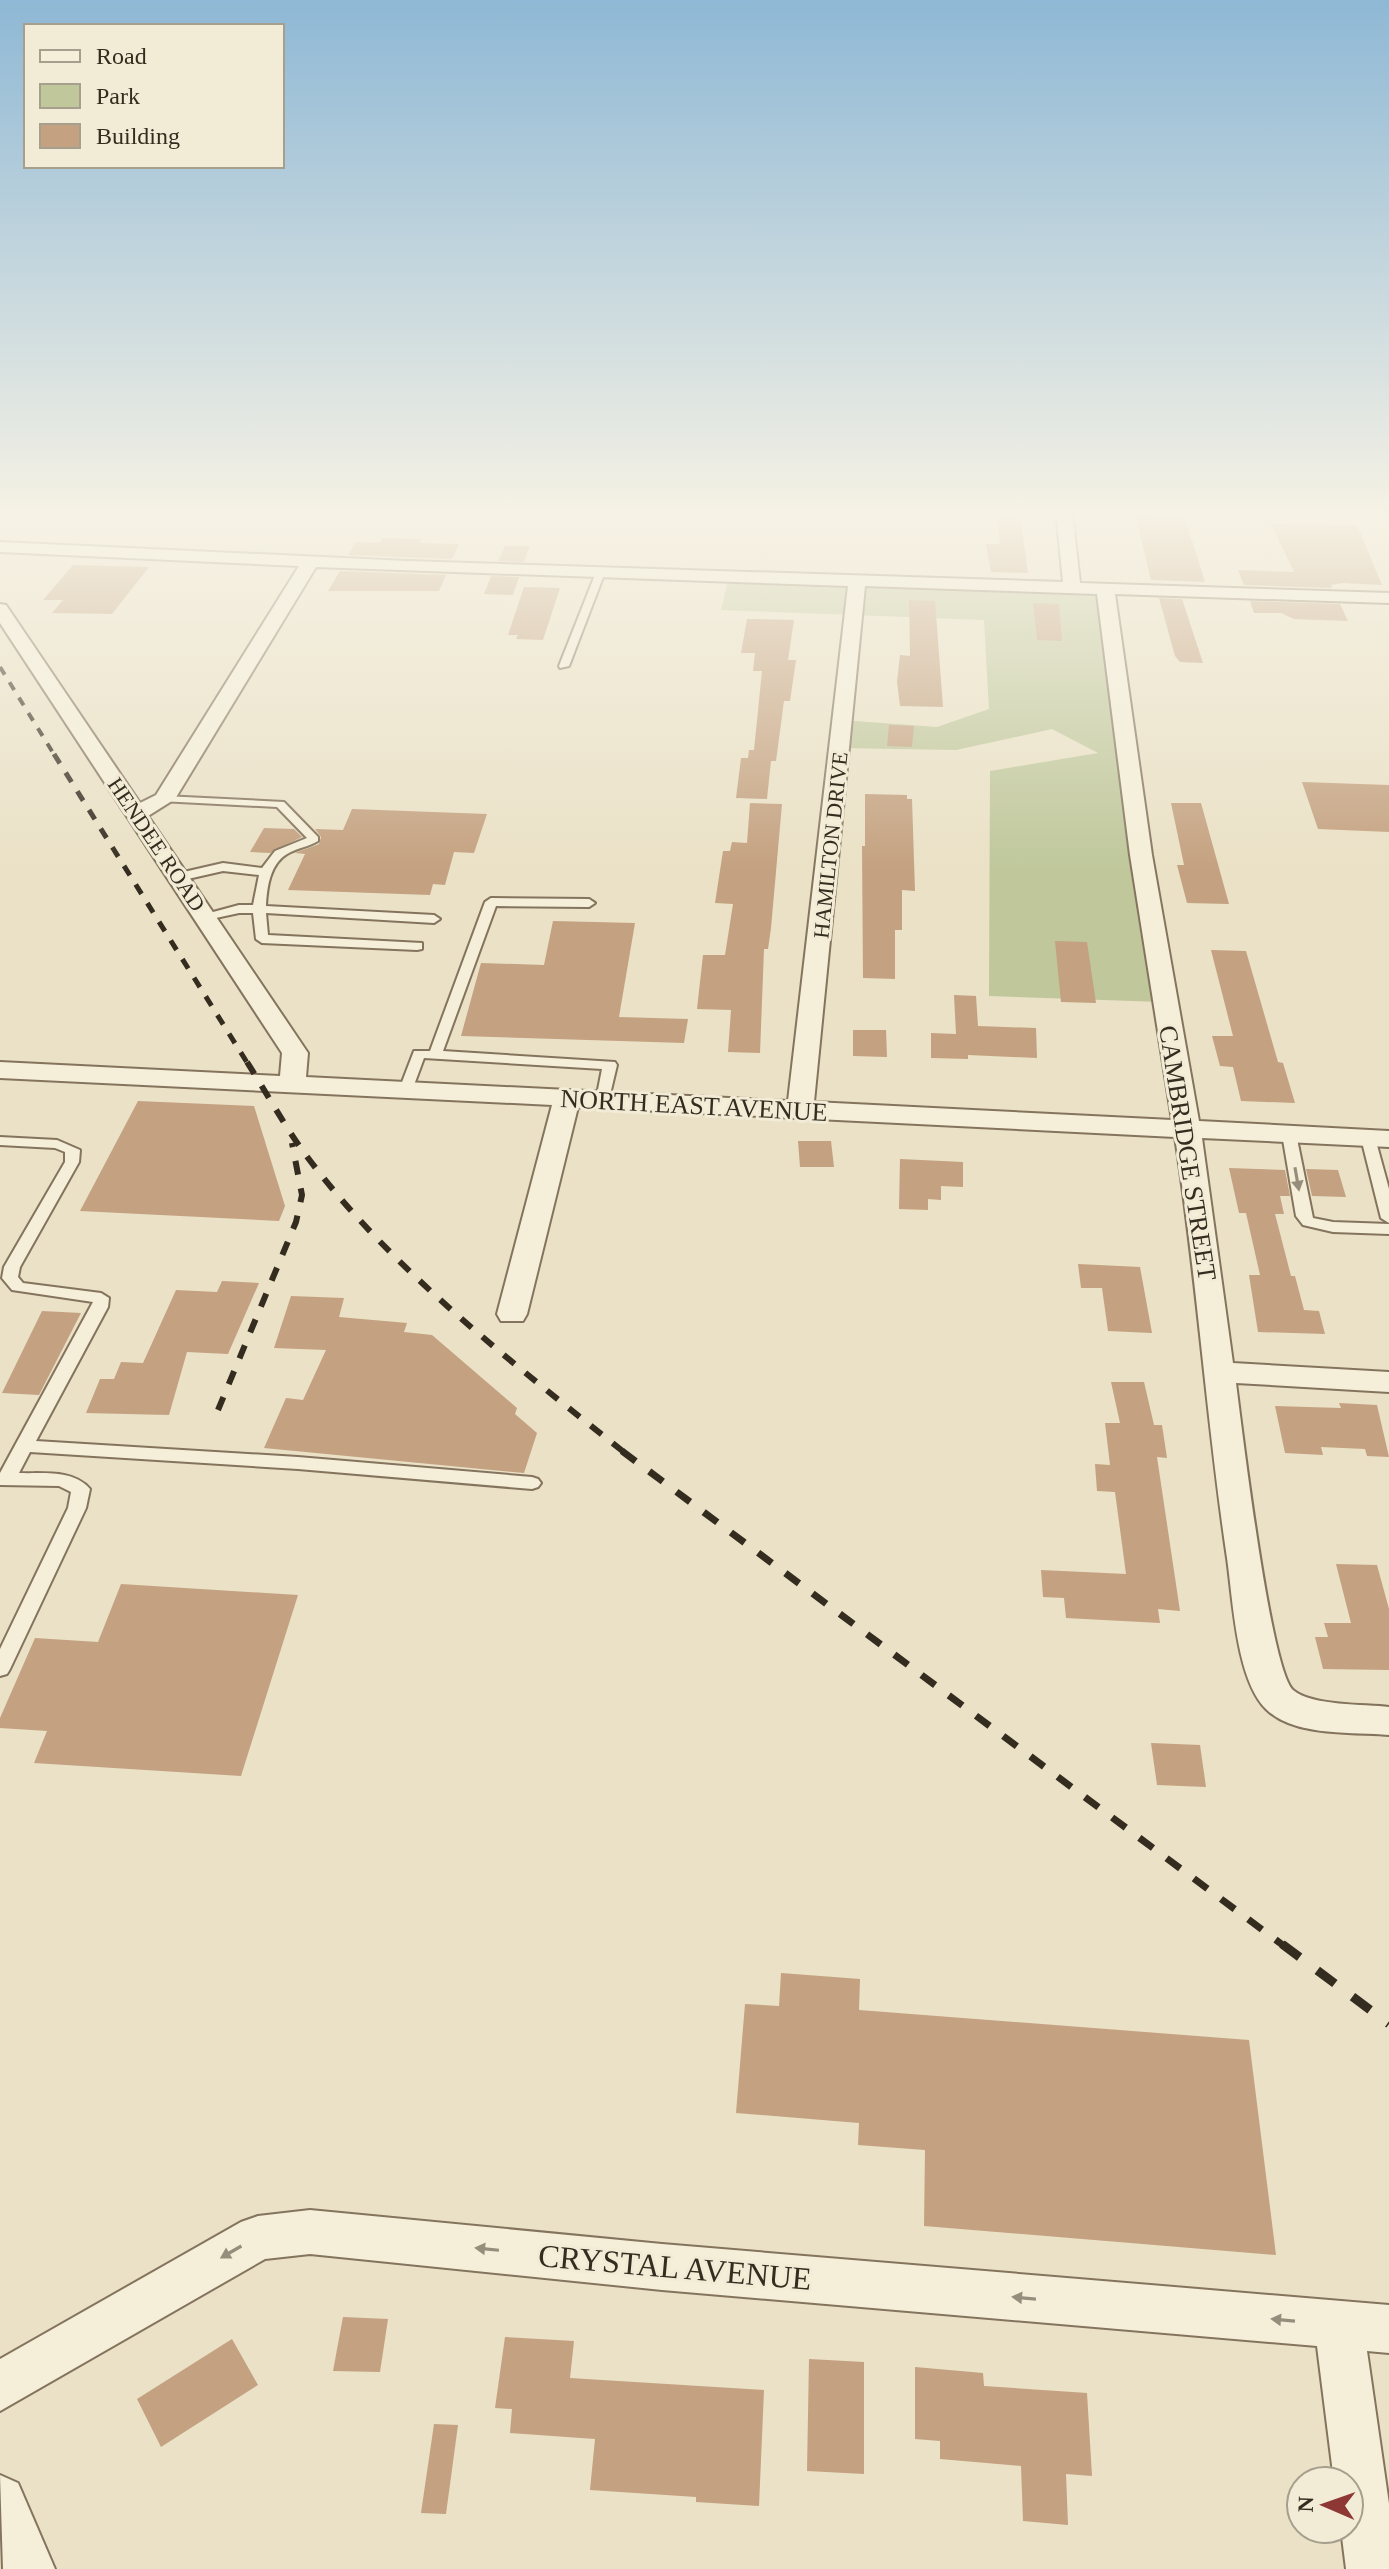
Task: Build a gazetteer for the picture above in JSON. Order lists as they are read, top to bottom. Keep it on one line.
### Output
{"streets":{"street":["HENDEE ROAD","HAMILTON DRIVE","NORTH EAST AVENUE","CAMBRIDGE STREET","CRYSTAL AVENUE"]},"crossings":[["HENDEE ROAD","NORTH EAST AVENUE"],["HAMILTON DRIVE","NORTH EAST AVENUE"],["NORTH EAST AVENUE","CAMBRIDGE STREET"]],"one_way":["CRYSTAL AVENUE"],"legend":["Road","Park","Building"],"north":"left"}
